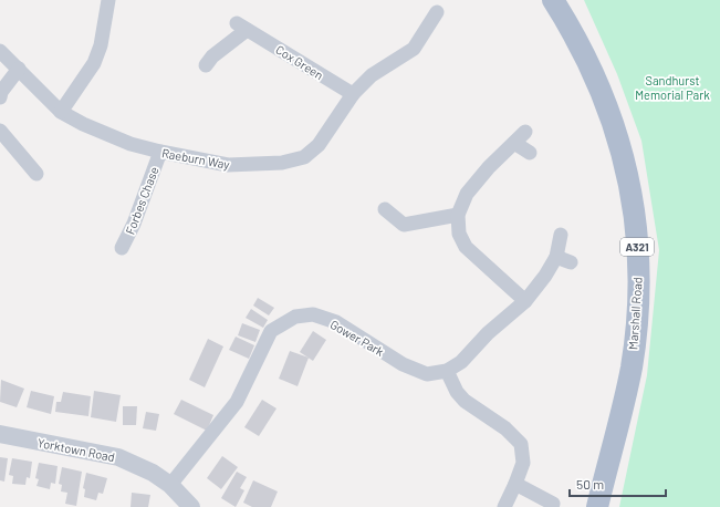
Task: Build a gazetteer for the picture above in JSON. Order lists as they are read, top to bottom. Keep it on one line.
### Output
{"streets":{"main road":["A321","Marshall Road"],"street":["Cox Green","Raeburn Way","Forbes Chase","Gower Park","Yorktown Road"]},"crossings":[["Cox Green","Raeburn Way"],["Raeburn Way","Forbes Chase"],["Gower Park","Yorktown Road"]],"parks":["Sandhurst Memorial Park"],"scale_bar":"50 m"}
